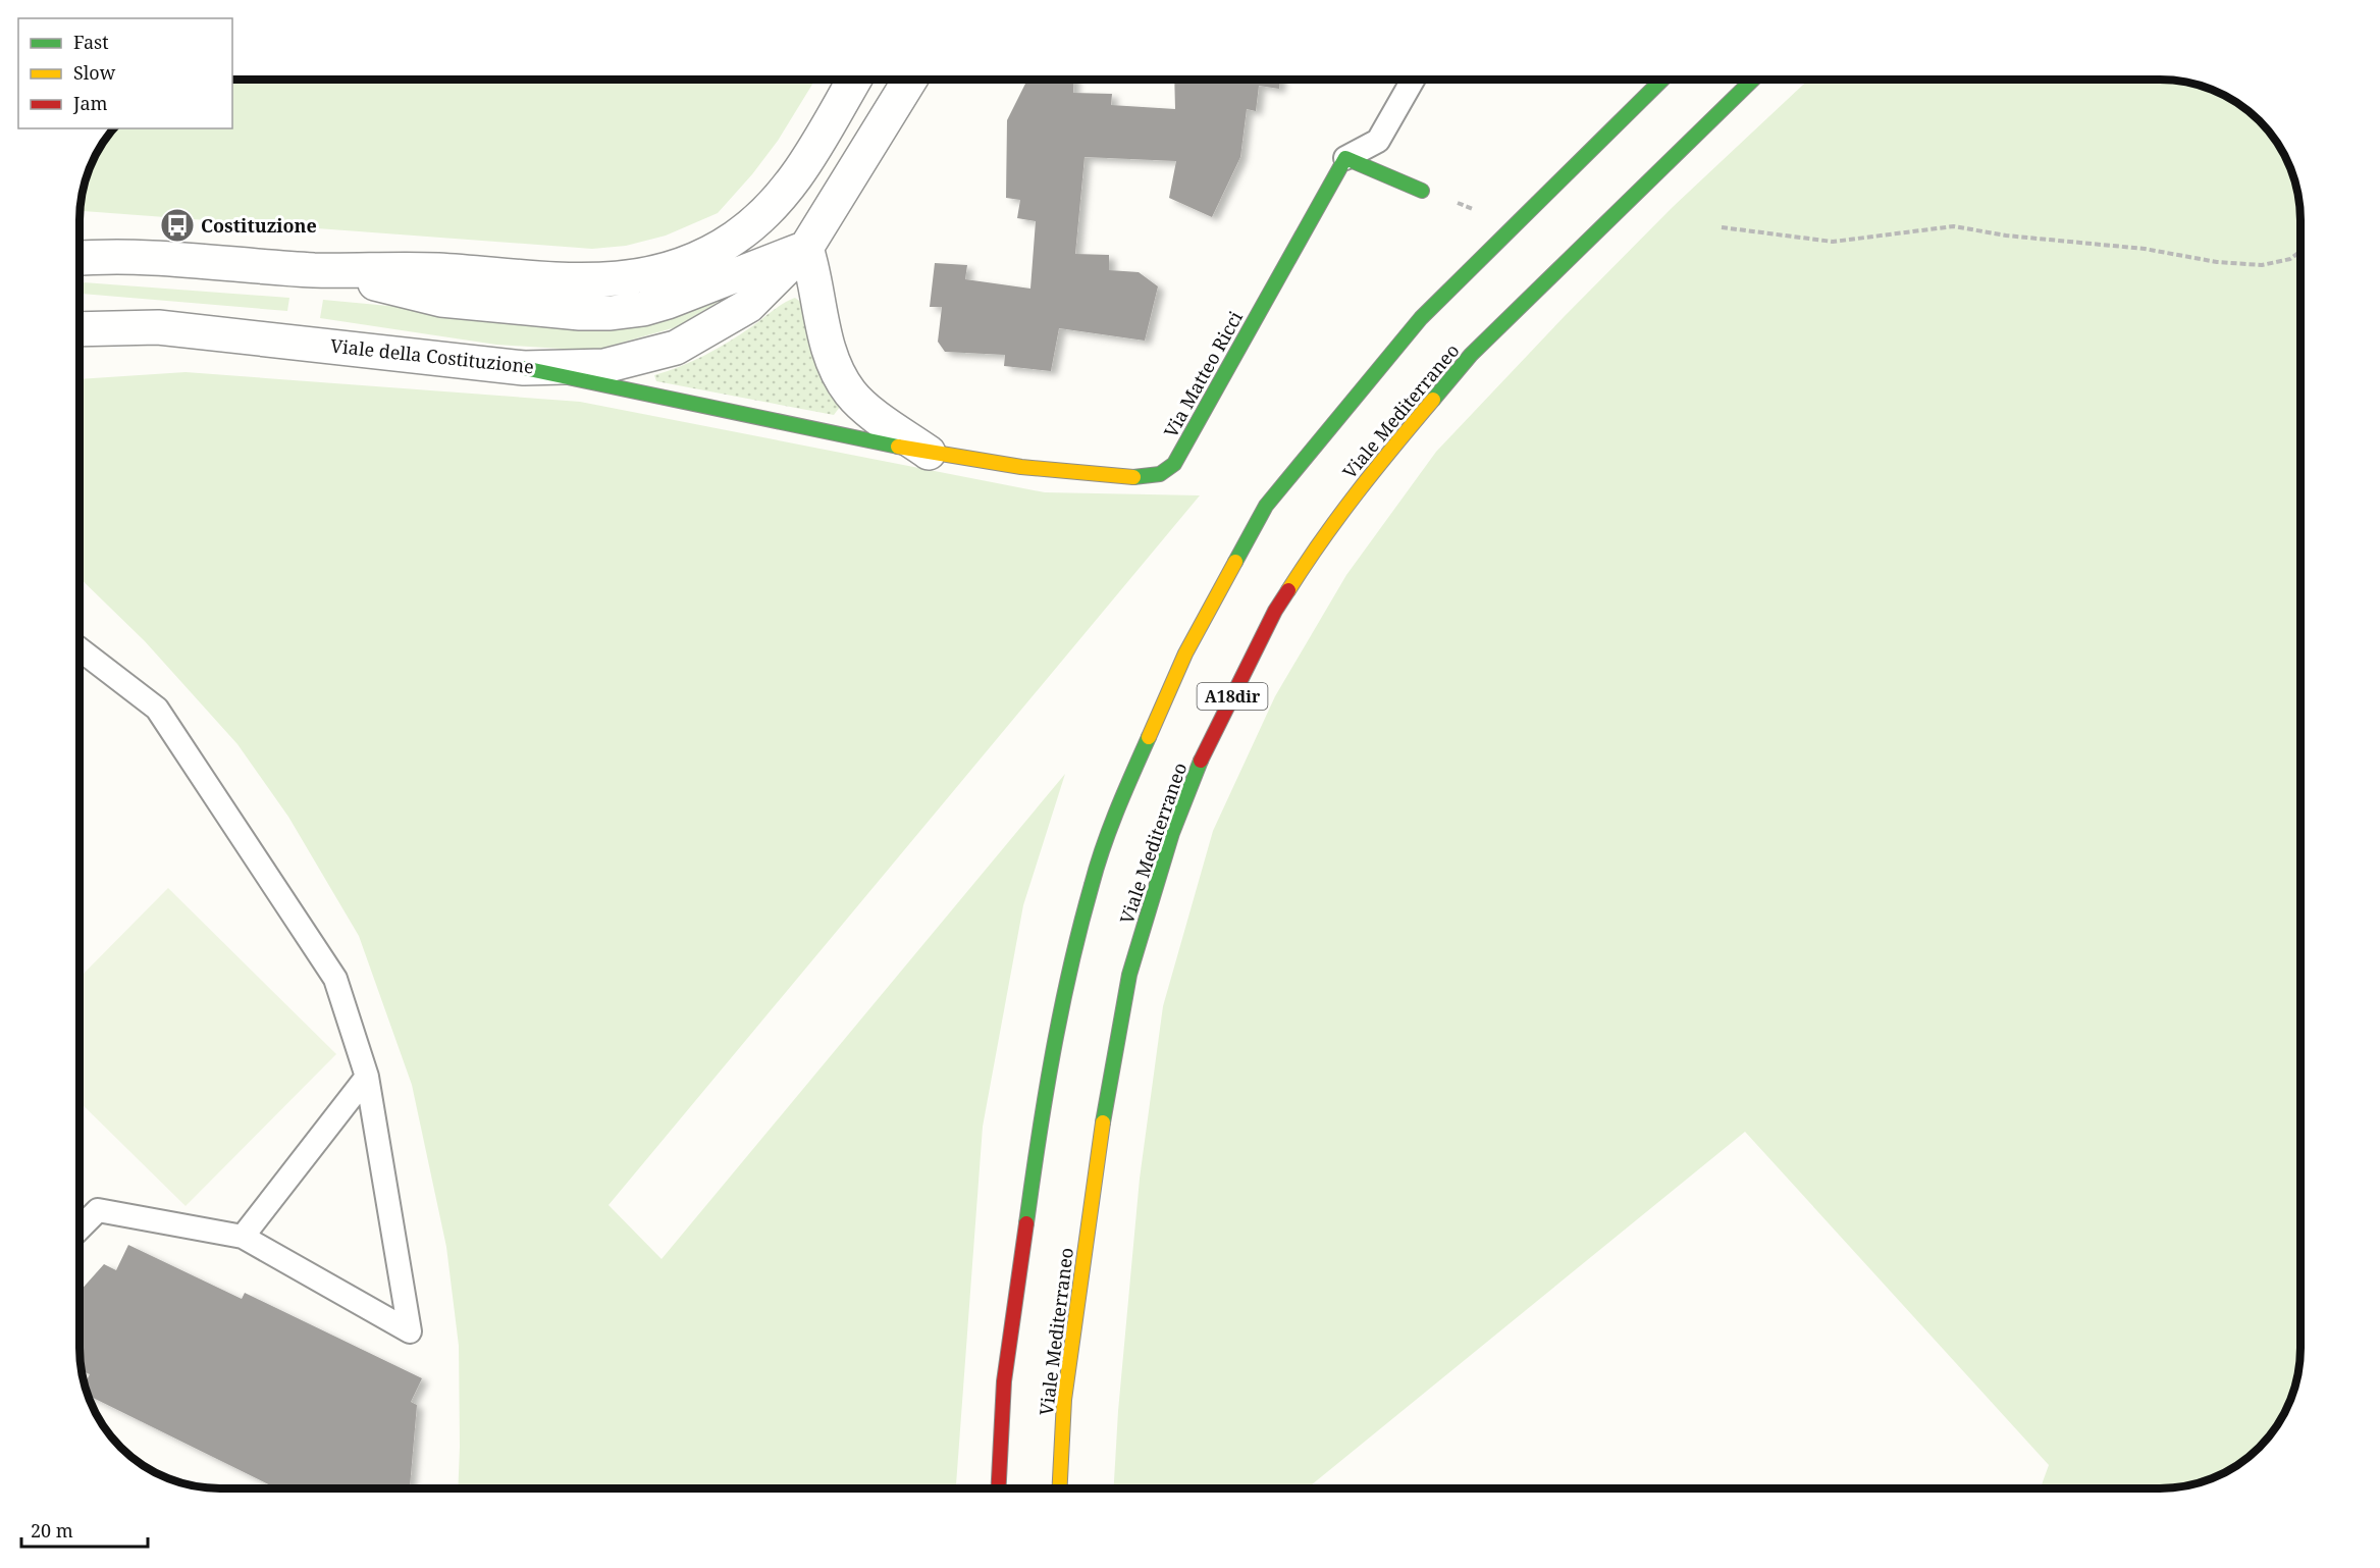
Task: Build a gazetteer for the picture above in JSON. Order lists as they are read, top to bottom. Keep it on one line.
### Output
{"streets":{"main road":["Via Matteo Ricci","Viale Mediterraneo","A18dir"],"street":["Viale della Costituzione"]},"crossings":[["Viale della Costituzione","Via Matteo Ricci"]],"places":{"bus stop":["Costituzione"]},"legend":["Fast","Slow","Jam"],"scale_bar":"20 m"}
